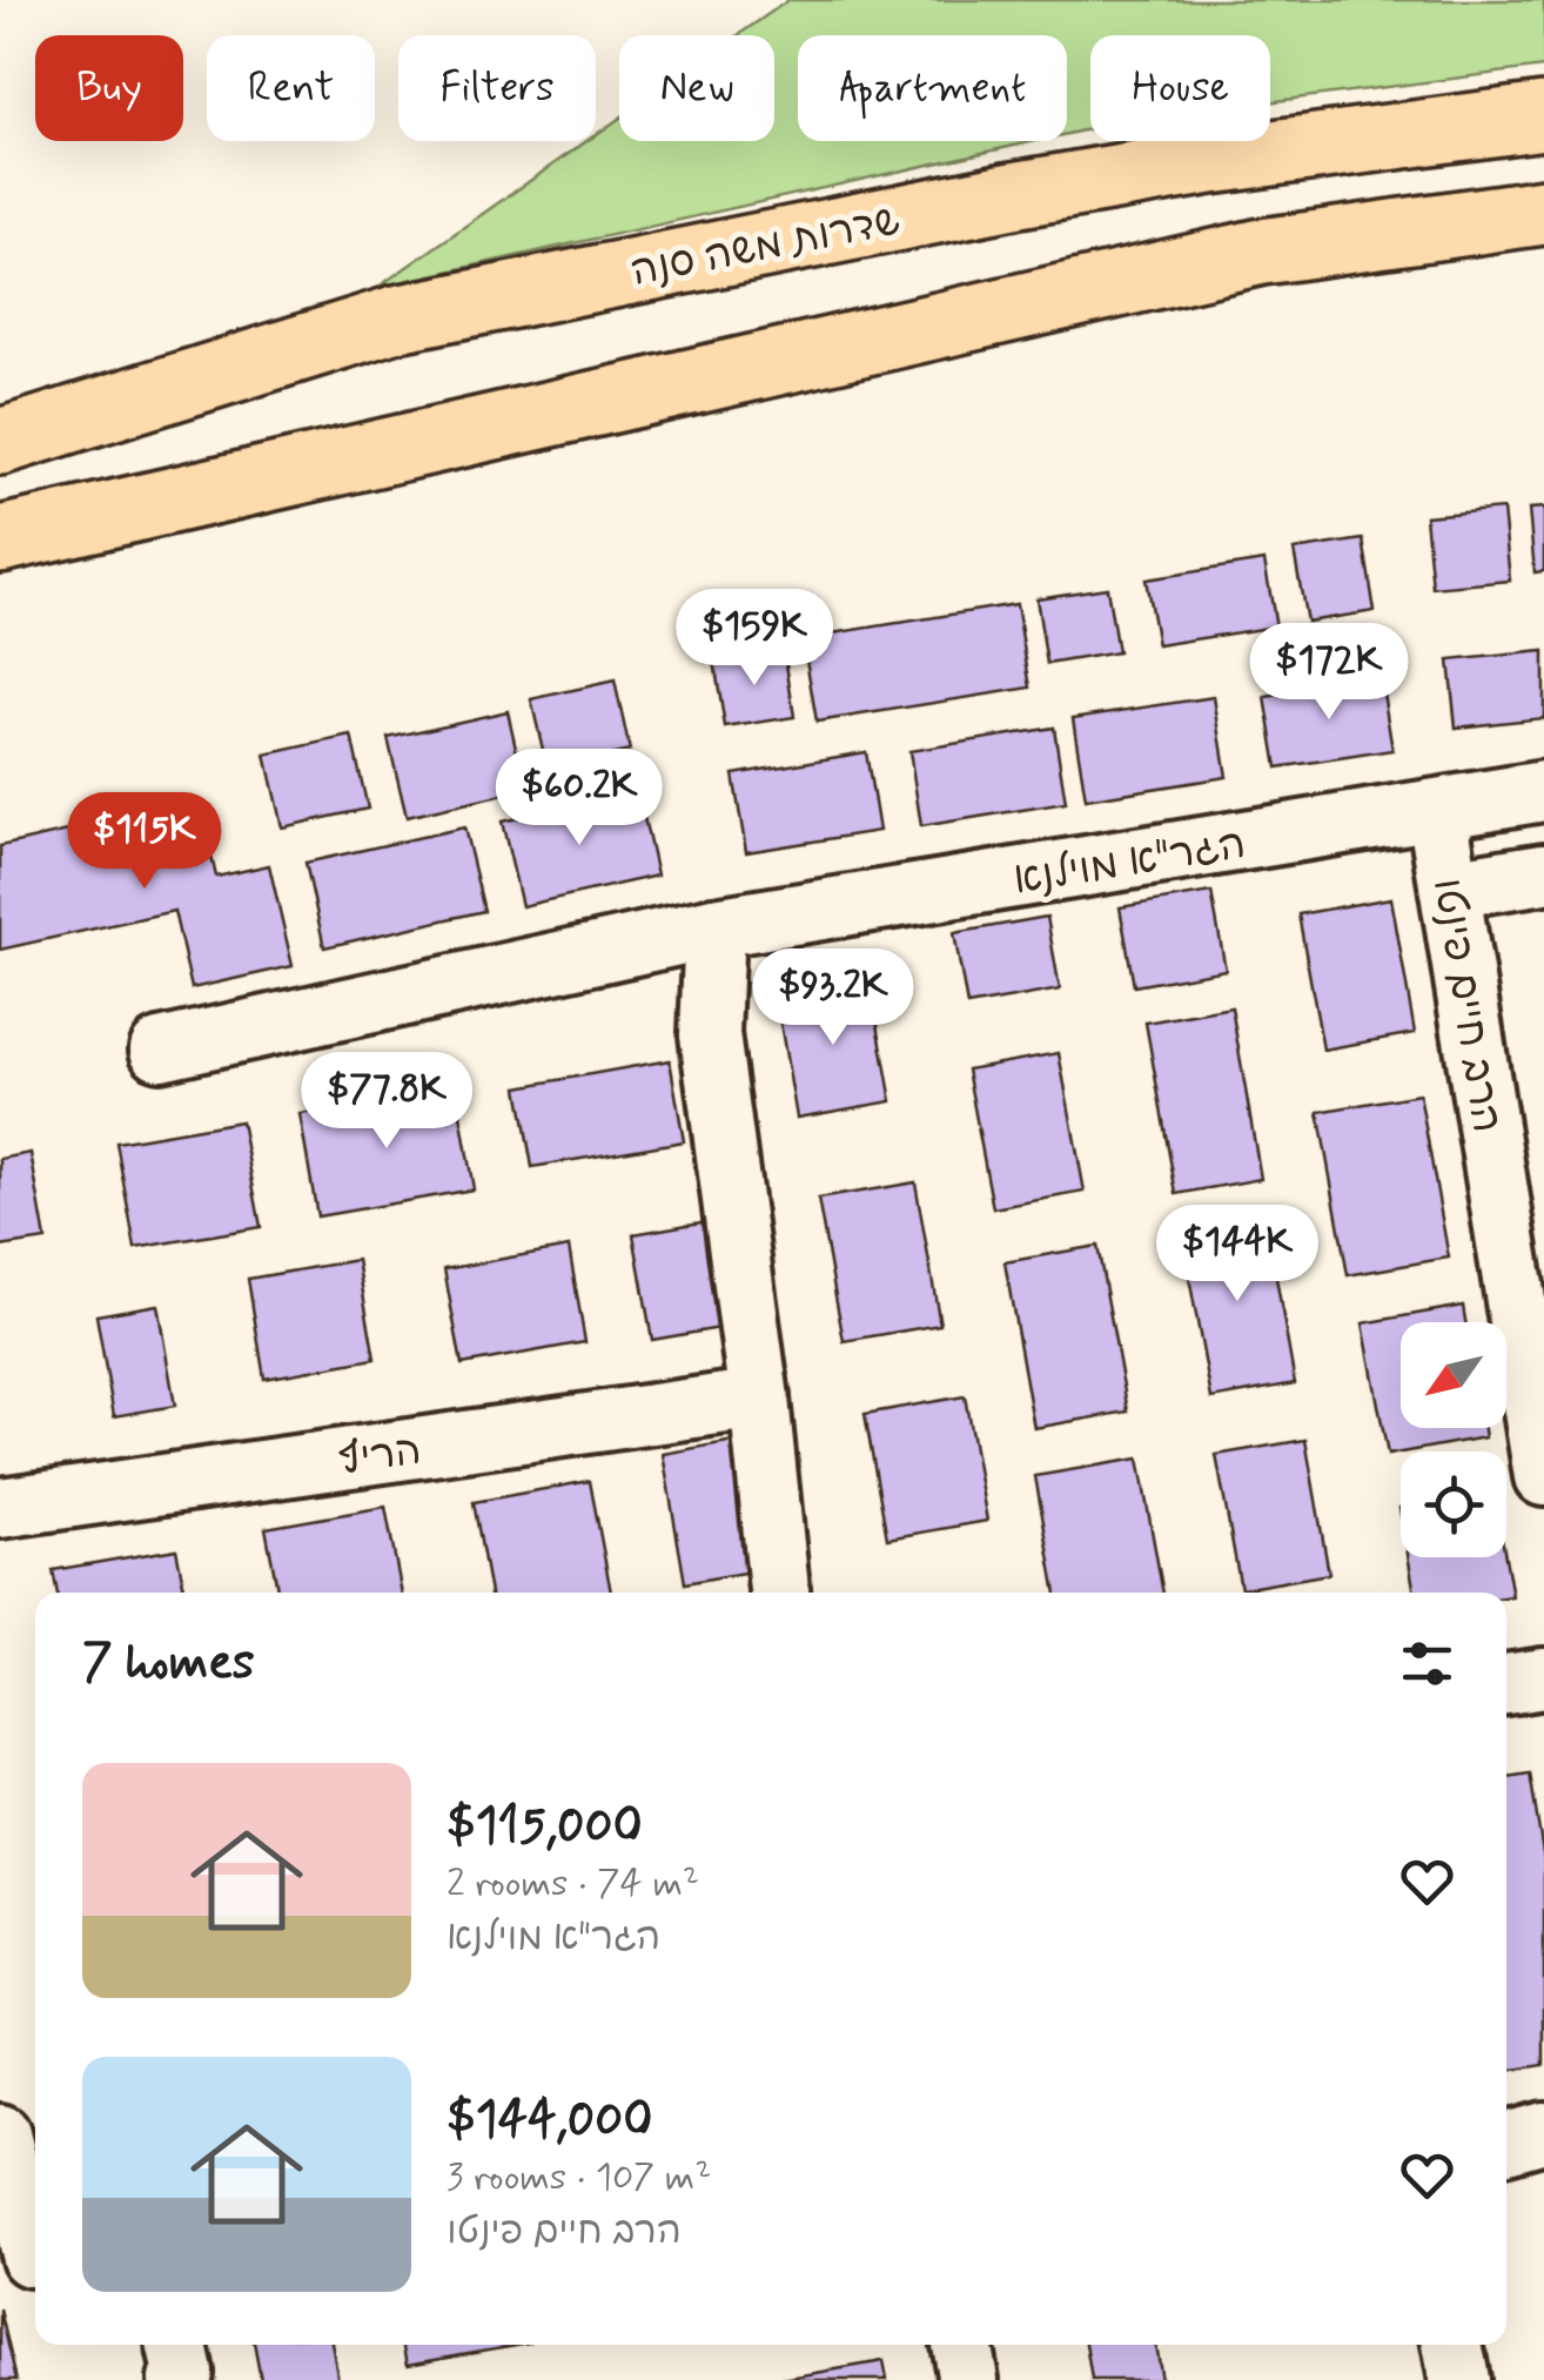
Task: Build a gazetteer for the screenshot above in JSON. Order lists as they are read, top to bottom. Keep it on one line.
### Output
{"streets":{"main road":["שדרות משה סנה"],"street":["הגר\"א מוילנא","הרב חיים פינטו","הריף"]},"crossings":[["הגר\"א מוילנא","הרב חיים פינטו"]],"north":"bottom left","page":{"chip":["Buy","Rent","Filters","New","Apartment","House"],"price":["$159K","$172K","$60.2K","$115K","$93.2K","$77.8K","$144K"],"heading":"7 homes","list":[{"name":"$115,000","note":"2 rooms · 74 m² · הגר\"א מוילנא"},{"name":"$144,000","note":"3 rooms · 107 m² · הרב חיים פינטו"}]}}
